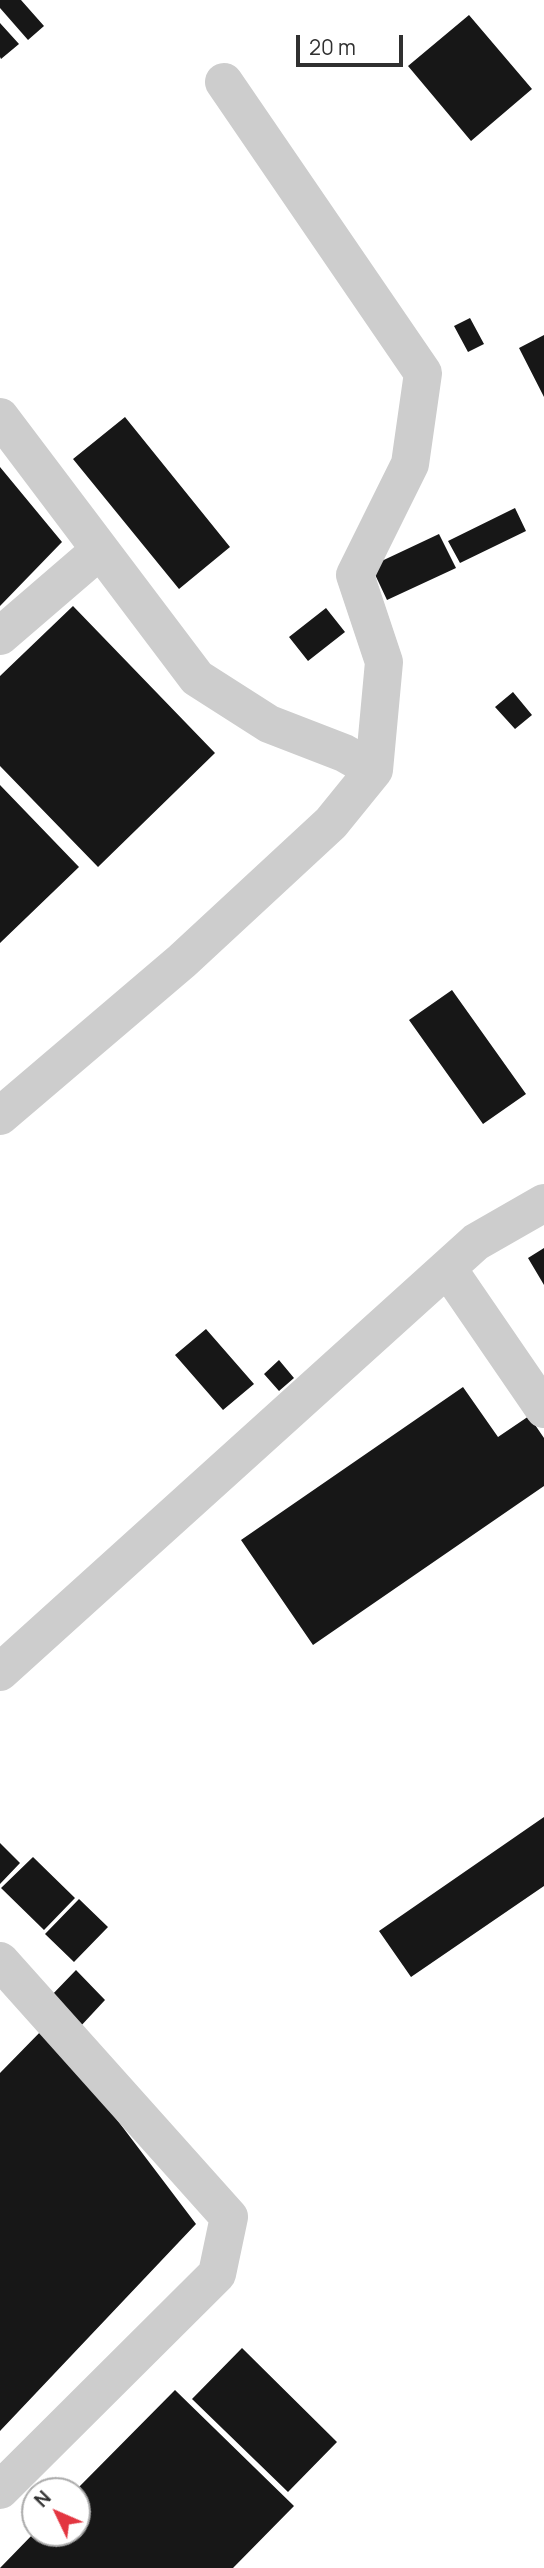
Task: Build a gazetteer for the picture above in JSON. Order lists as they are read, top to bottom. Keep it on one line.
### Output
{"scale_bar":"20 m","north":"top left"}
